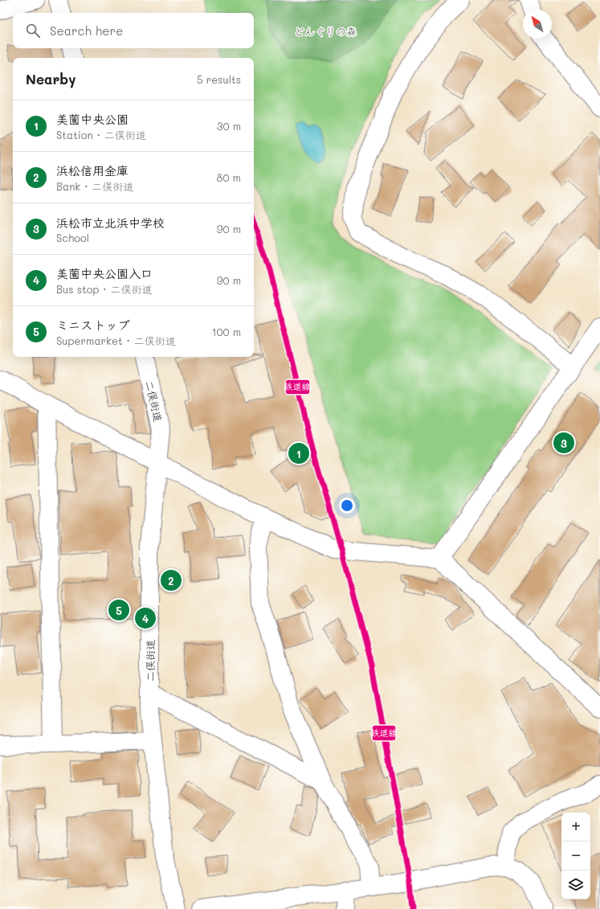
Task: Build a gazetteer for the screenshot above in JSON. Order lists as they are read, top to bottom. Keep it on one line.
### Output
{"streets":{"street":["二俣街道"]},"parks":["どんぐりの森"],"lines":["transit line 鉄道線"],"north":"top left","page":{"search":"Search here","heading":["Nearby","5 results"],"list":[{"mark":"1","name":"美薗中央公園","note":"Station · 二俣街道","value":"30 m"},{"mark":"2","name":"浜松信用金庫","note":"Bank · 二俣街道","value":"80 m"},{"mark":"3","name":"浜松市立北浜中学校","note":"School","value":"90 m"},{"mark":"4","name":"美薗中央公園入口","note":"Bus stop · 二俣街道","value":"90 m"},{"mark":"5","name":"ミニストップ","note":"Supermarket · 二俣街道","value":"100 m"}],"pins":["3","1","2","5","4"],"map_buttons":["+","−"]}}
